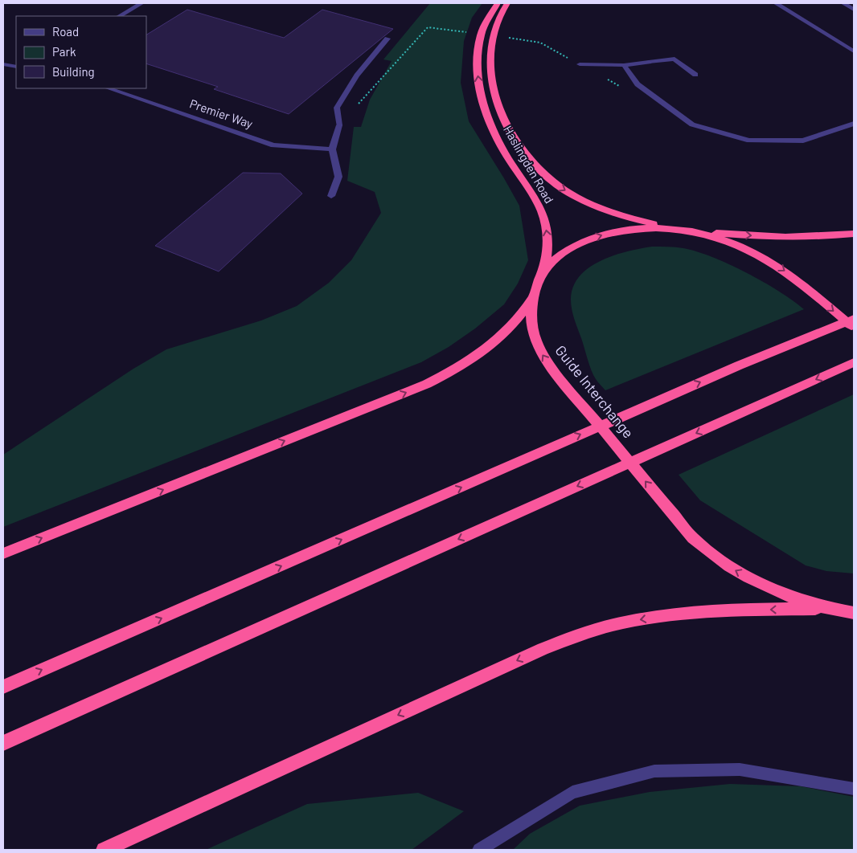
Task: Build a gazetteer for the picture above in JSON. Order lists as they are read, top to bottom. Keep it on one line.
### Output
{"streets":{"highway":["Haslingden Road","Guide Interchange"],"street":["Premier Way"]},"crossings":[["Haslingden Road","Guide Interchange"]],"legend":["Road","Park","Building"]}
